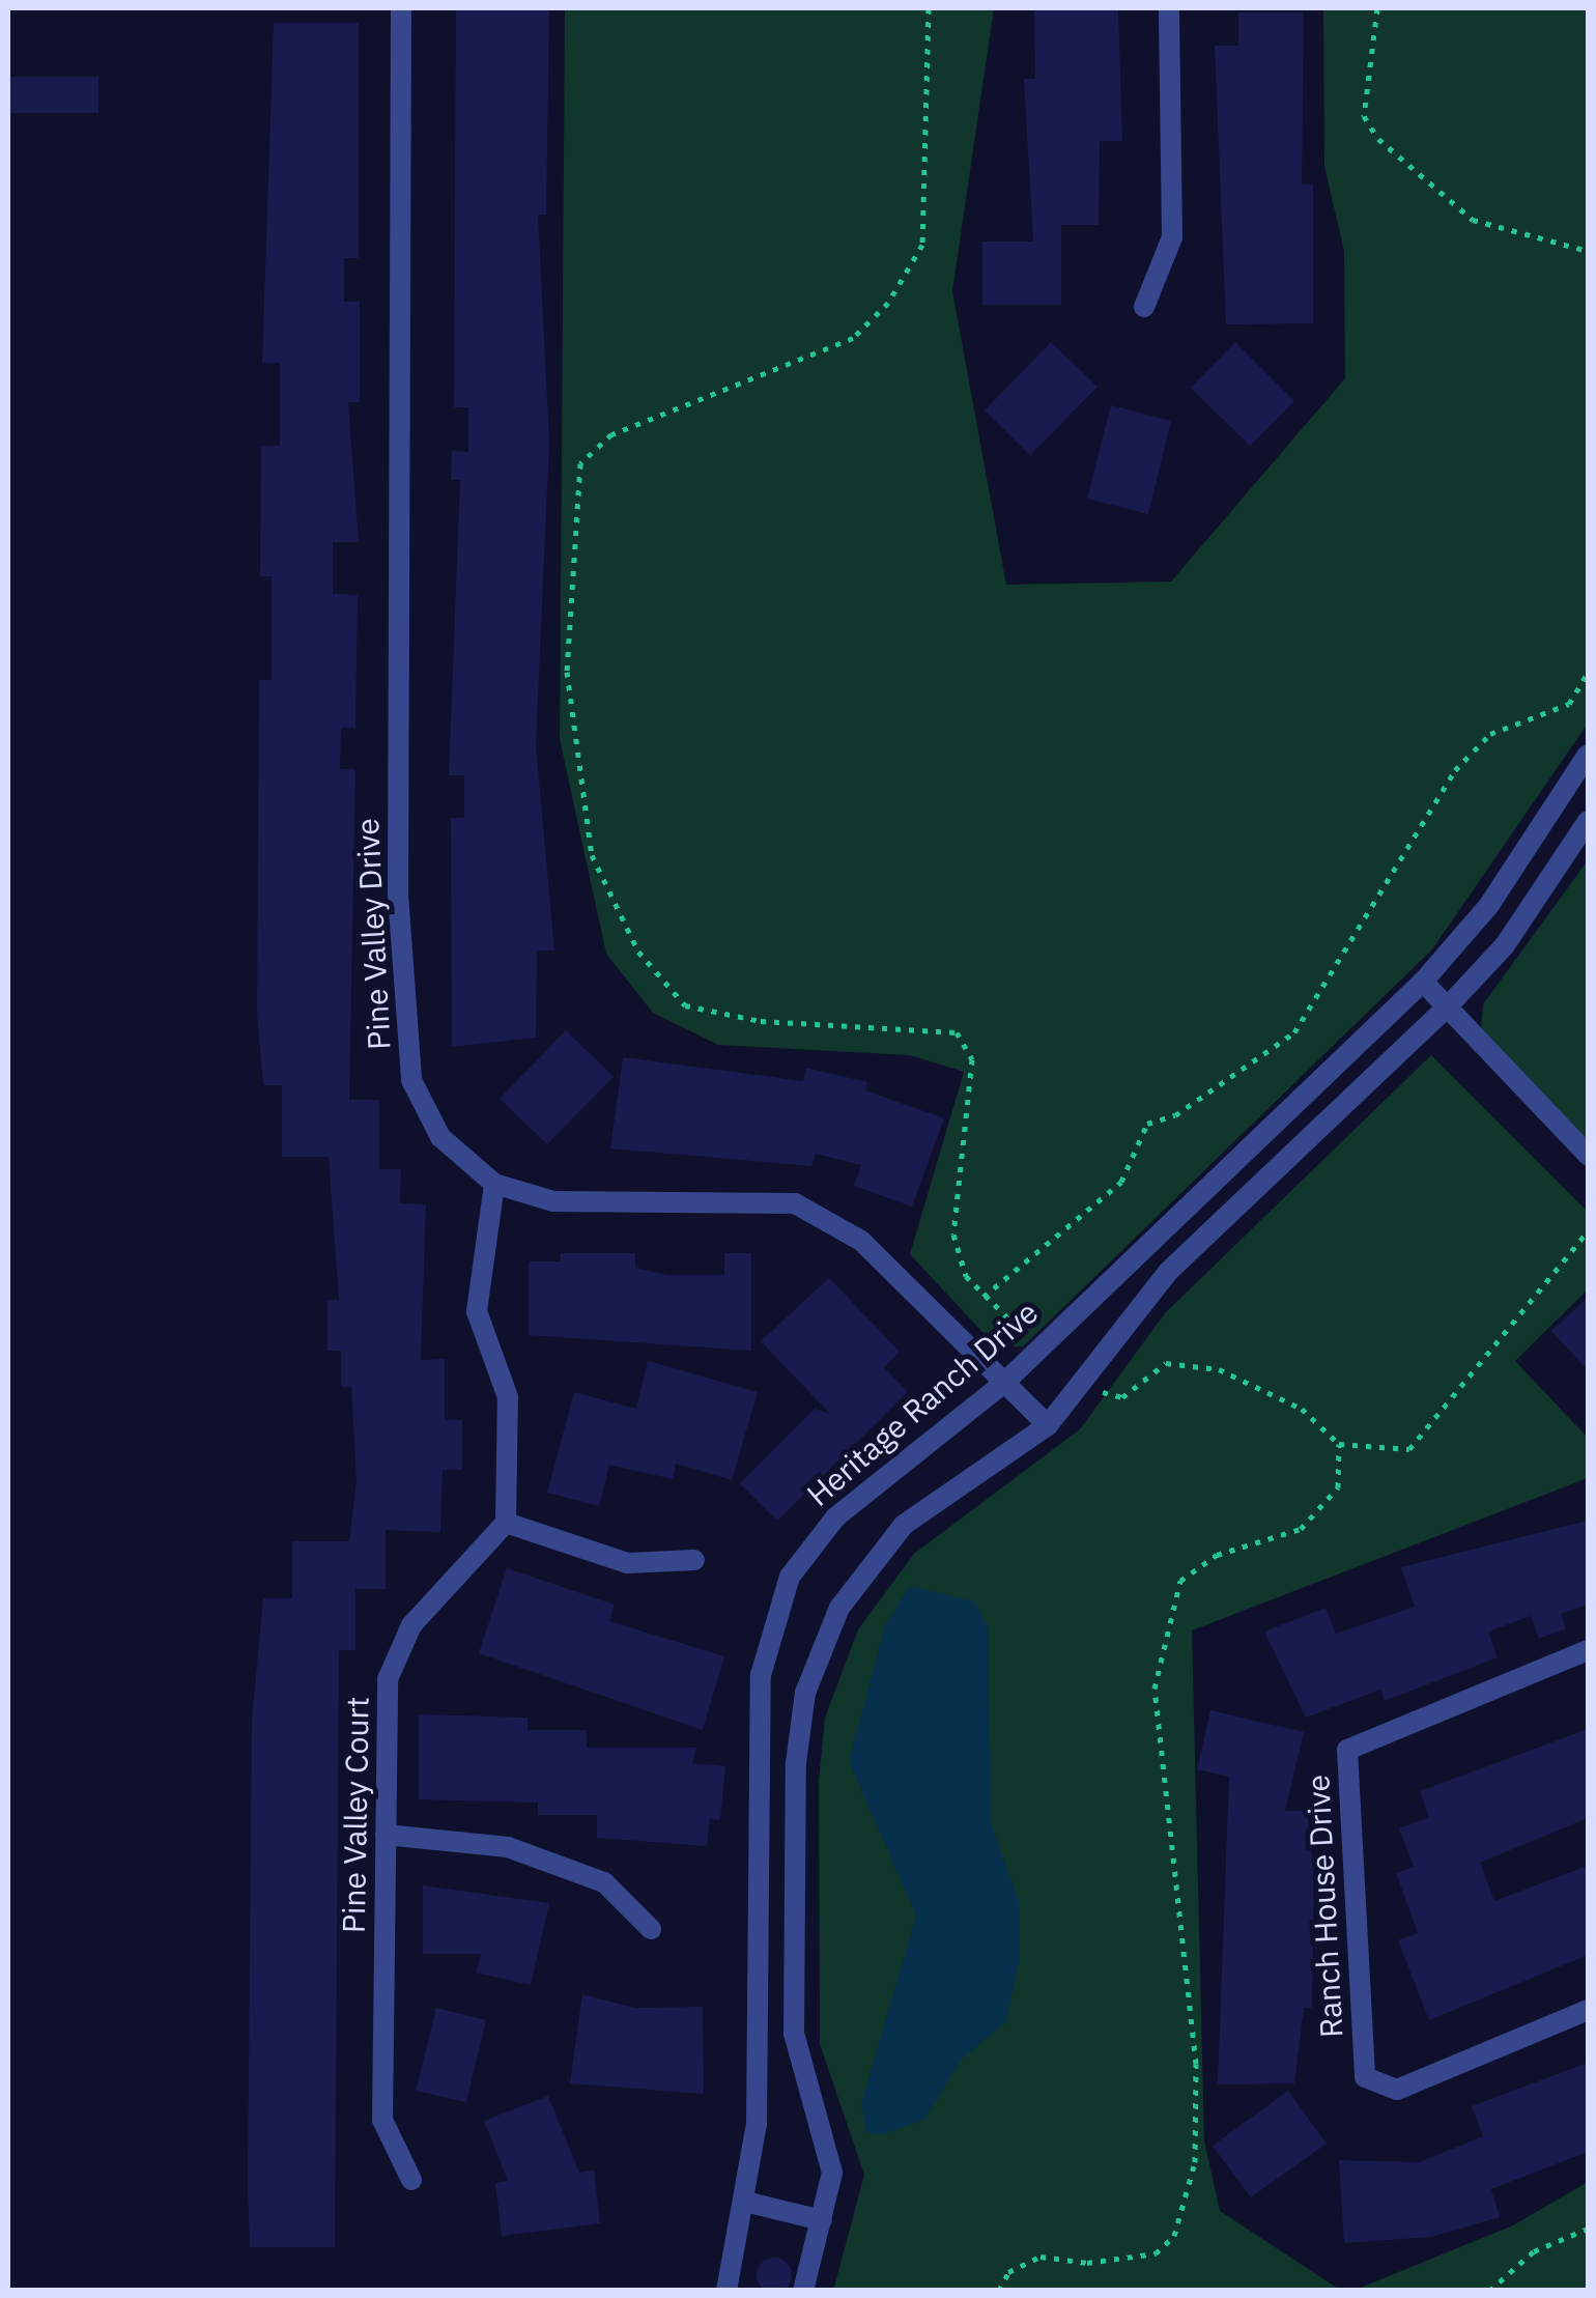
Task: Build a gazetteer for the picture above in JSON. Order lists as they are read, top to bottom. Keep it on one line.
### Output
{"streets":{"street":["Pine Valley Drive","Heritage Ranch Drive","Pine Valley Court","Ranch House Drive"]},"crossings":[["Pine Valley Drive","Heritage Ranch Drive"]]}
